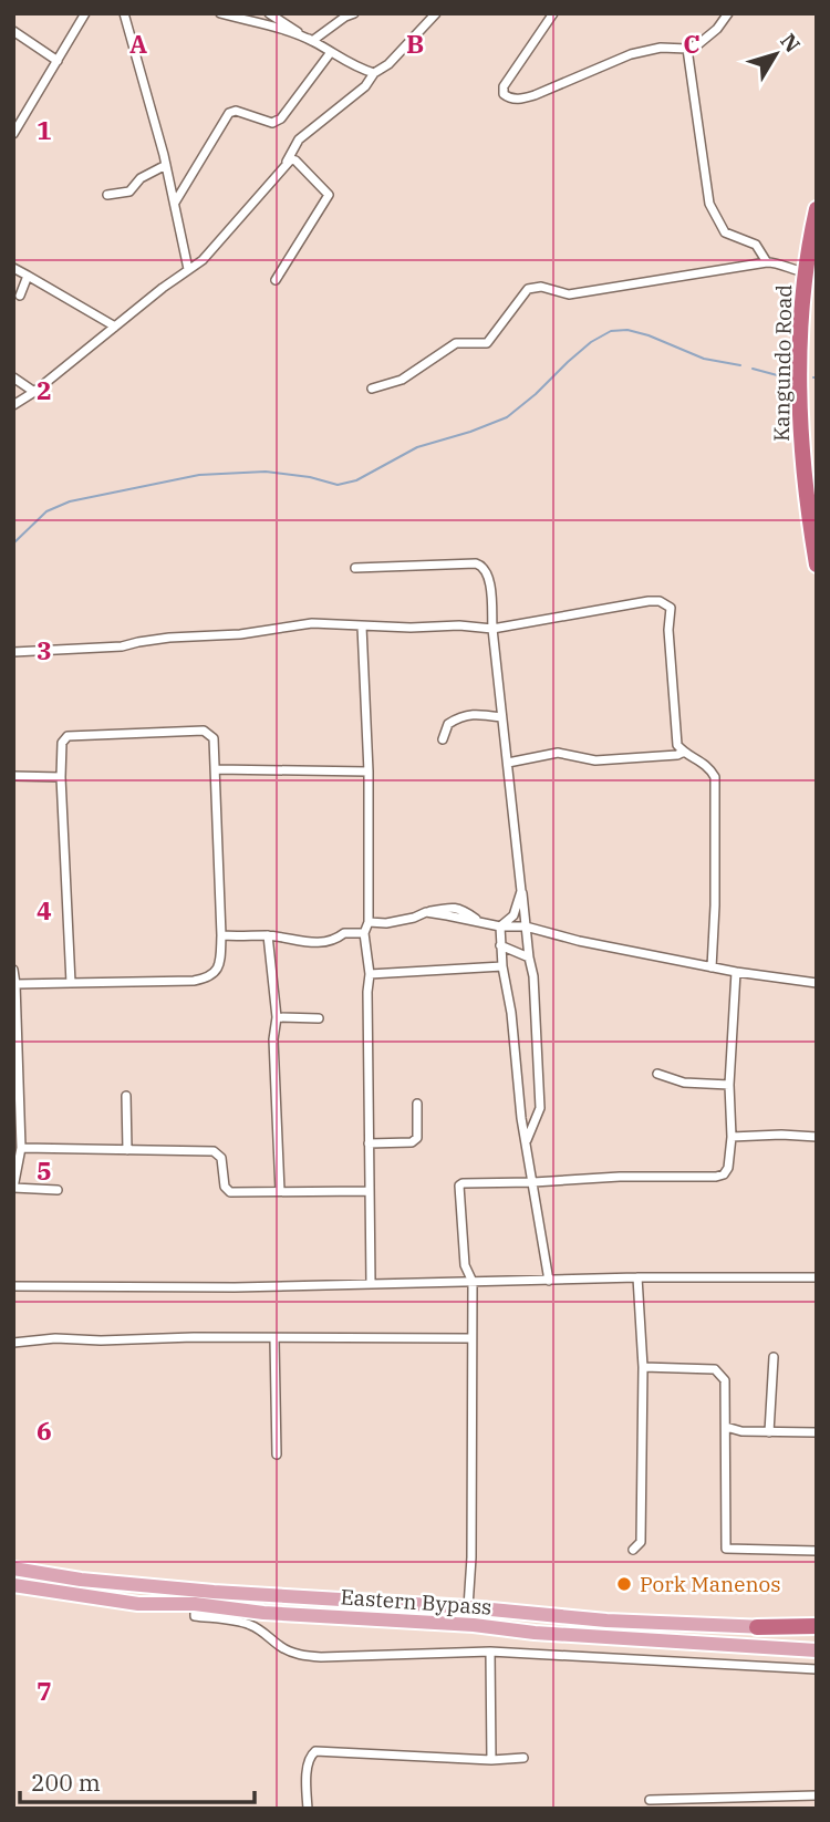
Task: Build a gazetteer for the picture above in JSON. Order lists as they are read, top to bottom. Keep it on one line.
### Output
{"streets":{"highway":["Kangundo Road"],"main road":["Eastern Bypass"]},"places":["Pork Manenos"],"scale_bar":"200 m","north":"top right","grid":{"columns":["A","B","C"],"rows":["1","2","3","4","5","6","7"]}}
